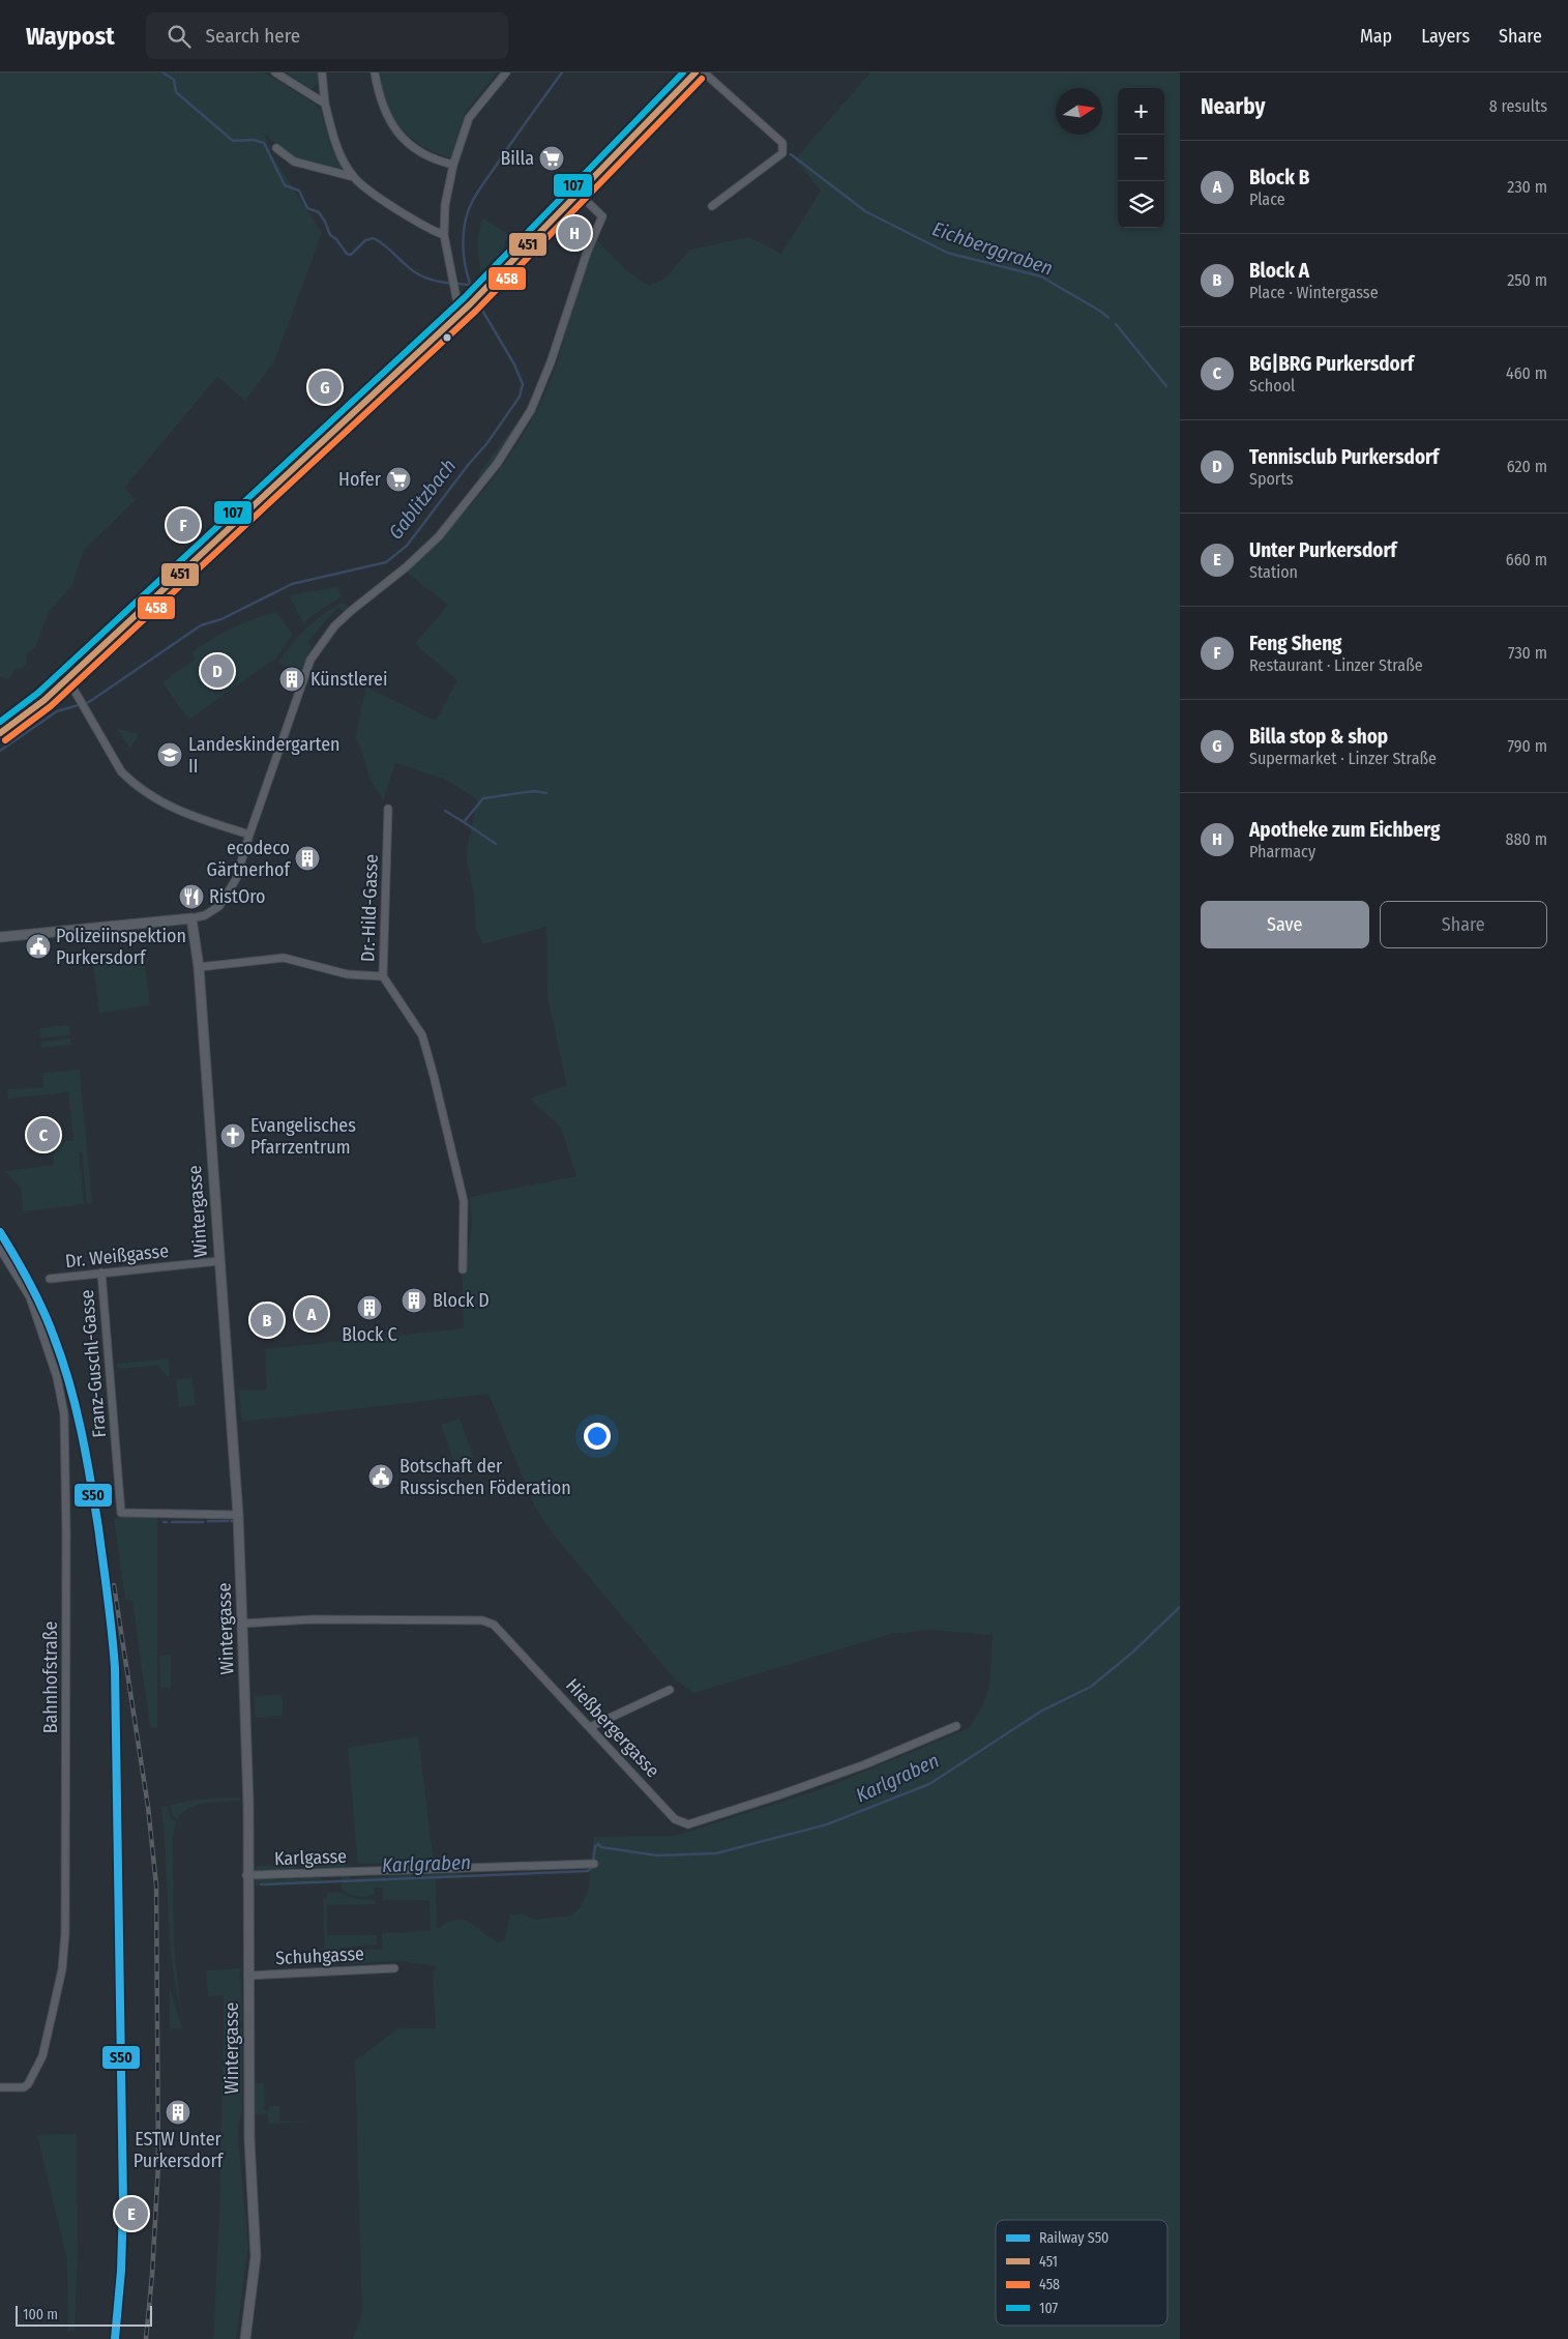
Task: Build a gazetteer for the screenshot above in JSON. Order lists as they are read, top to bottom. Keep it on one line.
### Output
{"streets":{"street":["Dr.-Hild-Gasse","Wintergasse","Dr. Weißgasse","Franz-Guschl-Gasse","Bahnhofstraße","Hießbergergasse","Karlgasse","Schuhgasse"]},"crossings":[["Dr.-Hild-Gasse","Wintergasse"],["Wintergasse","Dr. Weißgasse"],["Wintergasse","Franz-Guschl-Gasse"],["Wintergasse","Hießbergergasse"],["Wintergasse","Karlgasse"],["Wintergasse","Schuhgasse"],["Dr. Weißgasse","Franz-Guschl-Gasse"]],"water":["Eichberggraben","Gablitzbach","Karlgraben"],"places":{"supermarket":["Billa","Hofer"],"building":["Künstlerei","ecodeco Gärtnerhof","Block D","Block C","ESTW Unter Purkersdorf"],"school or university":["Landeskindergarten II"],"restaurant":["RistOro"],"public building":["Polizeiinspektion Purkersdorf","Botschaft der Russischen Föderation"],"church":["Evangelisches Pfarrzentrum"]},"lines":["transit line 451","transit line 107","transit line 458","rail line S50"],"legend":["Railway S50","451","458","107"],"scale_bar":"100 m","north":"right","page":{"header":"Waypost","search":"Search here","nav":["Map","Layers","Share"],"heading":["Nearby","8 results"],"map_buttons":["+","−"],"list":[{"mark":"A","name":"Block B","note":"Place","value":"230 m"},{"mark":"B","name":"Block A","note":"Place · Wintergasse","value":"250 m"},{"mark":"C","name":"BG|BRG Purkersdorf","note":"School","value":"460 m"},{"mark":"D","name":"Tennisclub Purkersdorf","note":"Sports","value":"620 m"},{"mark":"E","name":"Unter Purkersdorf","note":"Station","value":"660 m"},{"mark":"F","name":"Feng Sheng","note":"Restaurant · Linzer Straße","value":"730 m"},{"mark":"G","name":"Billa stop & shop","note":"Supermarket · Linzer Straße","value":"790 m"},{"mark":"H","name":"Apotheke zum Eichberg","note":"Pharmacy","value":"880 m"}],"pins":["H","G","F","D","C","A","B","E"],"buttons":["Save","Share"],"scale":"100 m"}}
